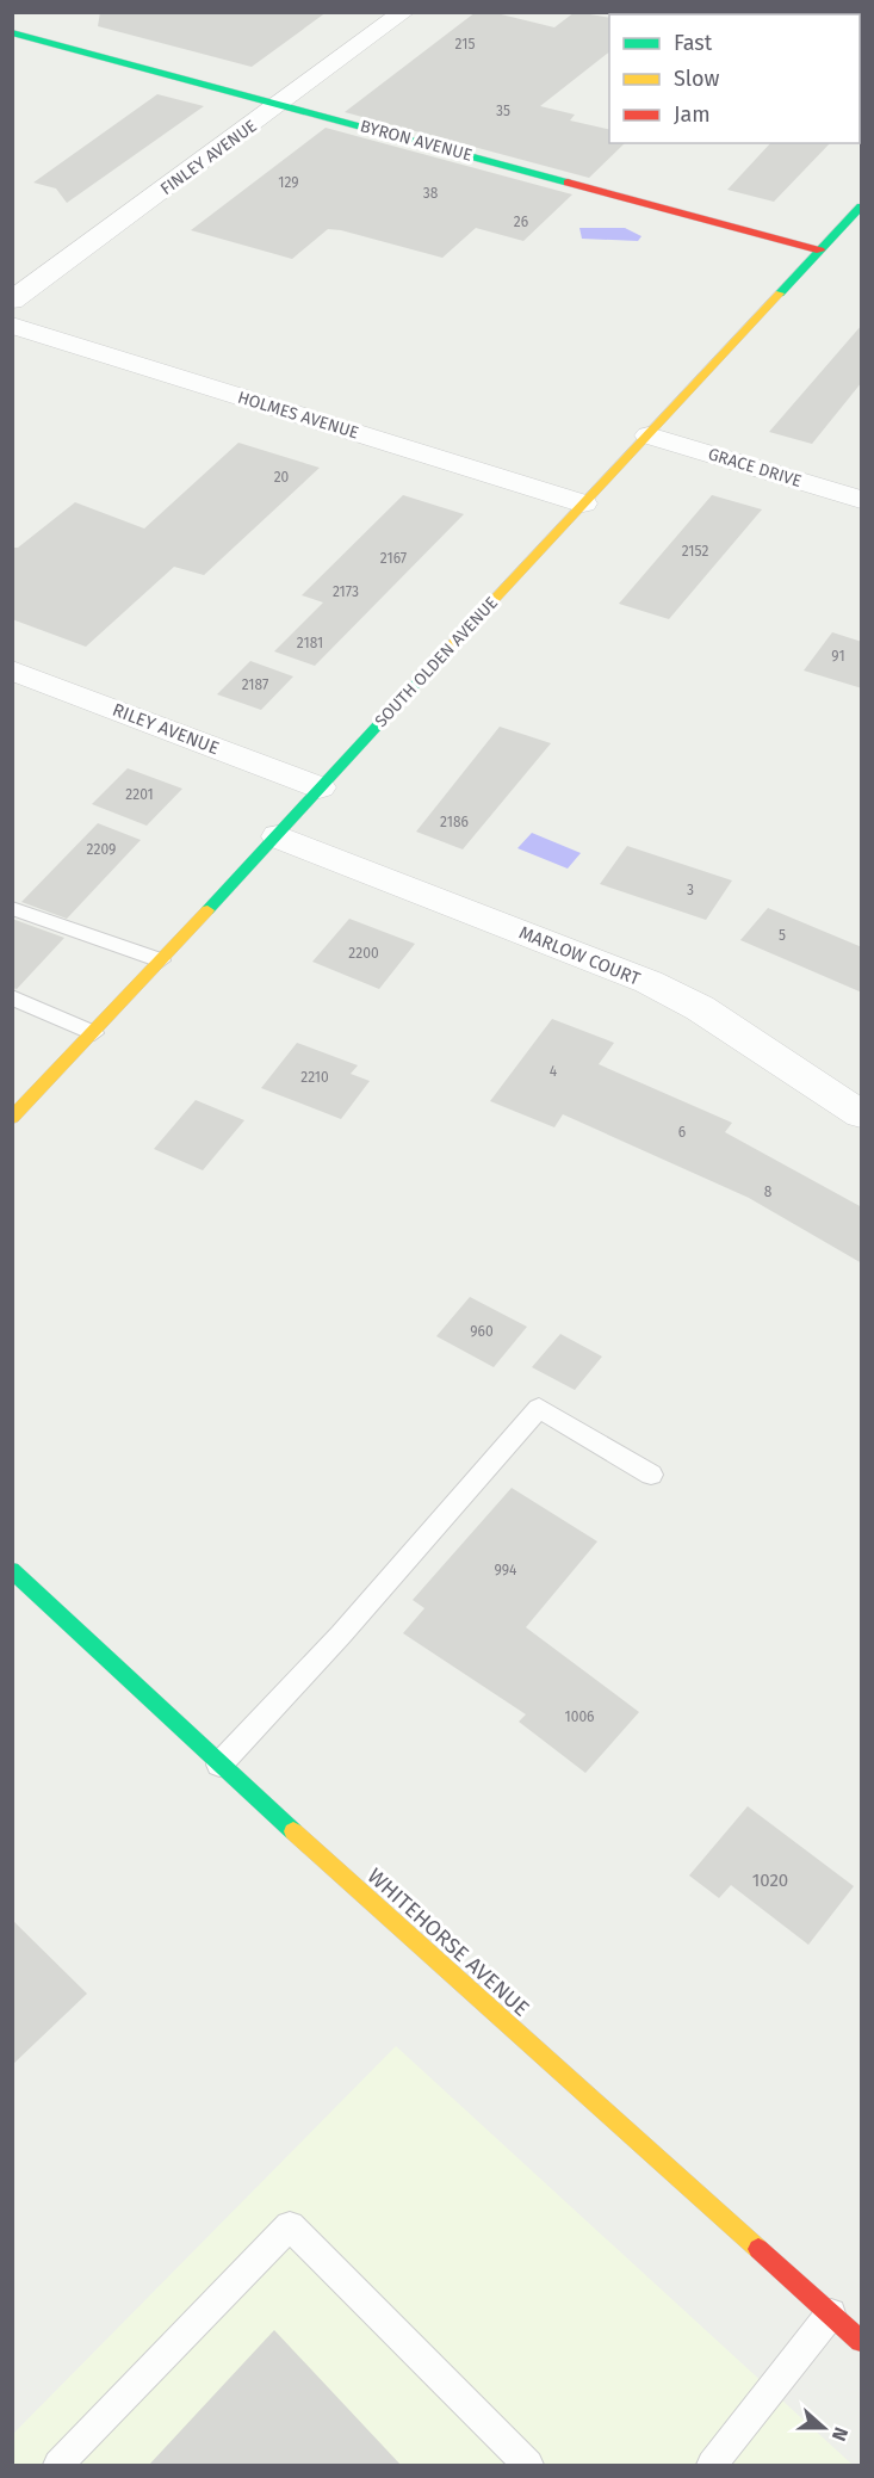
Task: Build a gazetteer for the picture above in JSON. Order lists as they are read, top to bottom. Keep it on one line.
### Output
{"streets":{"main road":["BYRON AVENUE","SOUTH OLDEN AVENUE","WHITEHORSE AVENUE"],"street":["FINLEY AVENUE","HOLMES AVENUE","GRACE DRIVE","RILEY AVENUE","MARLOW COURT"]},"crossings":[["BYRON AVENUE","FINLEY AVENUE"],["BYRON AVENUE","SOUTH OLDEN AVENUE"],["HOLMES AVENUE","SOUTH OLDEN AVENUE"],["GRACE DRIVE","SOUTH OLDEN AVENUE"],["SOUTH OLDEN AVENUE","RILEY AVENUE"],["SOUTH OLDEN AVENUE","MARLOW COURT"]],"house_numbers":["215","35","129","38","26","20","2152","2167","2173","2181","91","2187","2201","2186","2209","3","5","2200","4","2210","6","8","960","994","1006","1020"],"legend":["Fast","Slow","Jam"],"north":"right"}
